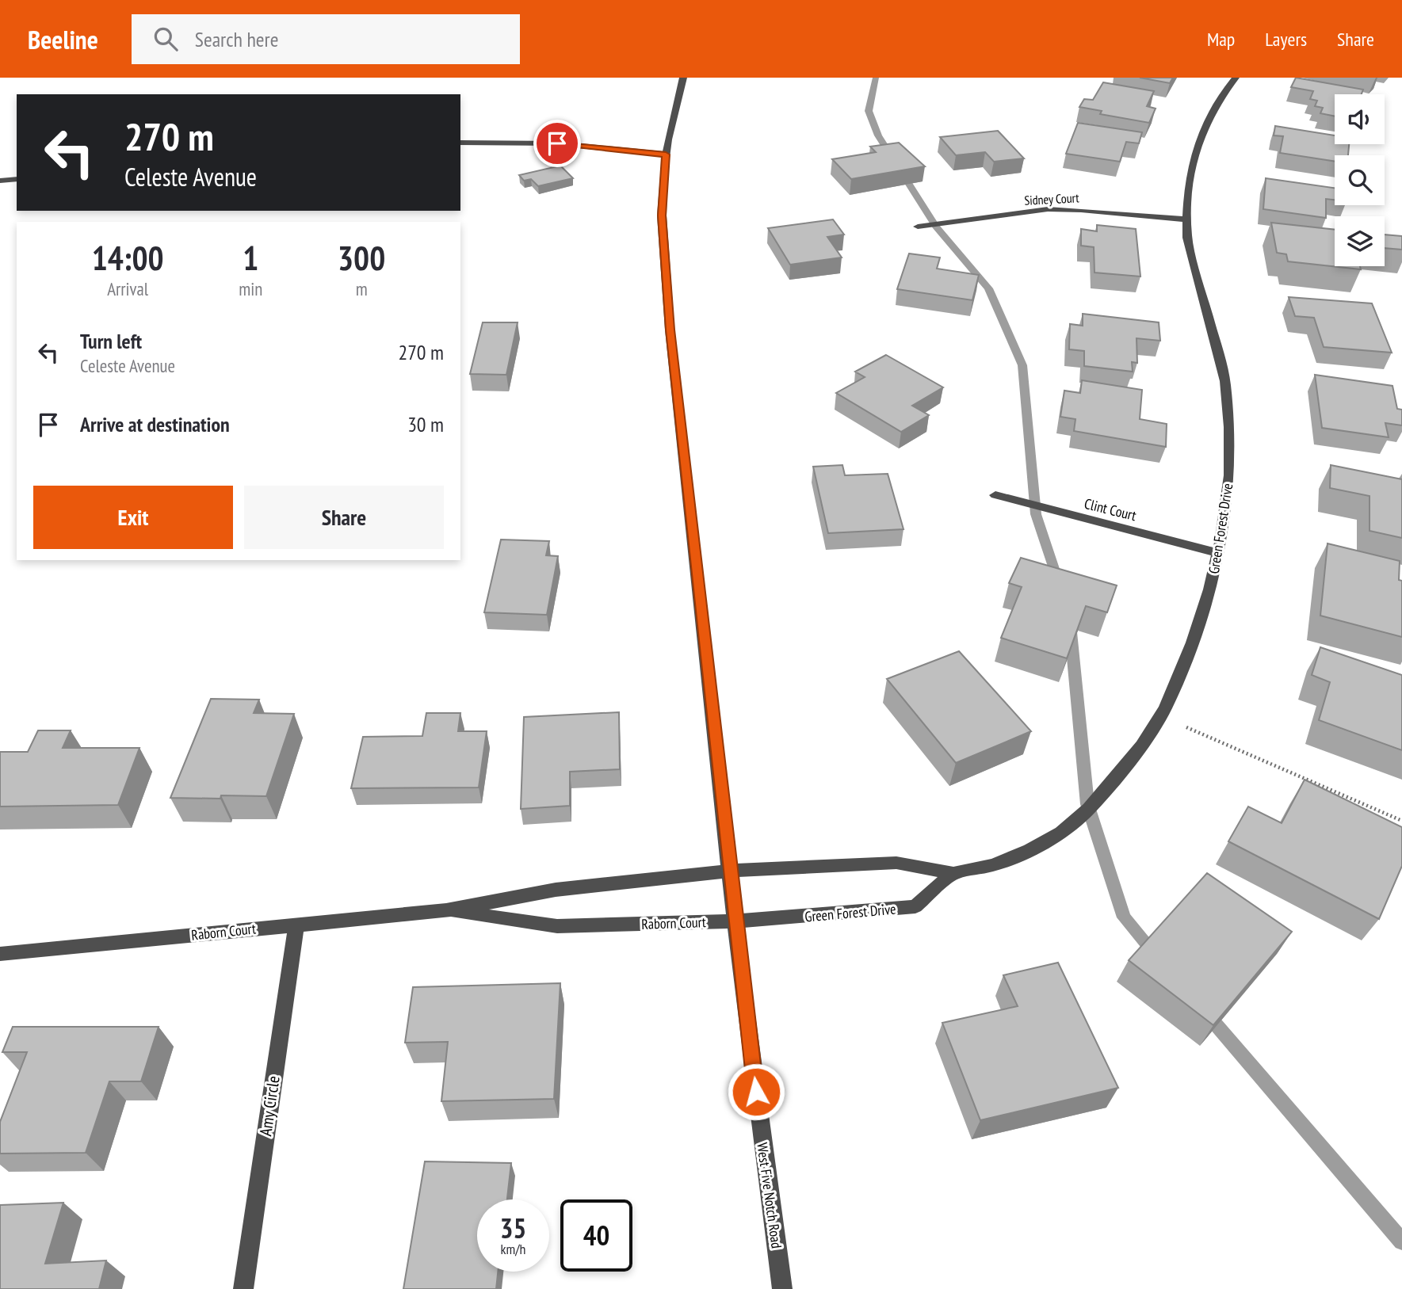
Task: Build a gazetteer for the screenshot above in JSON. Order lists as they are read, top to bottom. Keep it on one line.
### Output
{"streets":{"street":["Sidney Court","Clint Court","Green Forest Drive","Raborn Court","Amy Circle","West Five Notch Road"]},"crossings":[["Sidney Court","Green Forest Drive"],["Clint Court","Green Forest Drive"],["Green Forest Drive","Raborn Court"],["Green Forest Drive","West Five Notch Road"],["Raborn Court","Amy Circle"],["Raborn Court","West Five Notch Road"]],"page":{"header":"Beeline","search":"Search here","nav":["Map","Layers","Share"],"turn":["270 m","Celeste Avenue"],"eta":["14:00","Arrival","1","min","300","m"],"list":[{"name":"Turn left","note":"Celeste Avenue","value":"270 m"},{"name":"Arrive at destination","value":"30 m"}],"buttons":["Exit","Share"],"speed":"35 km/h","limit":"40"}}
